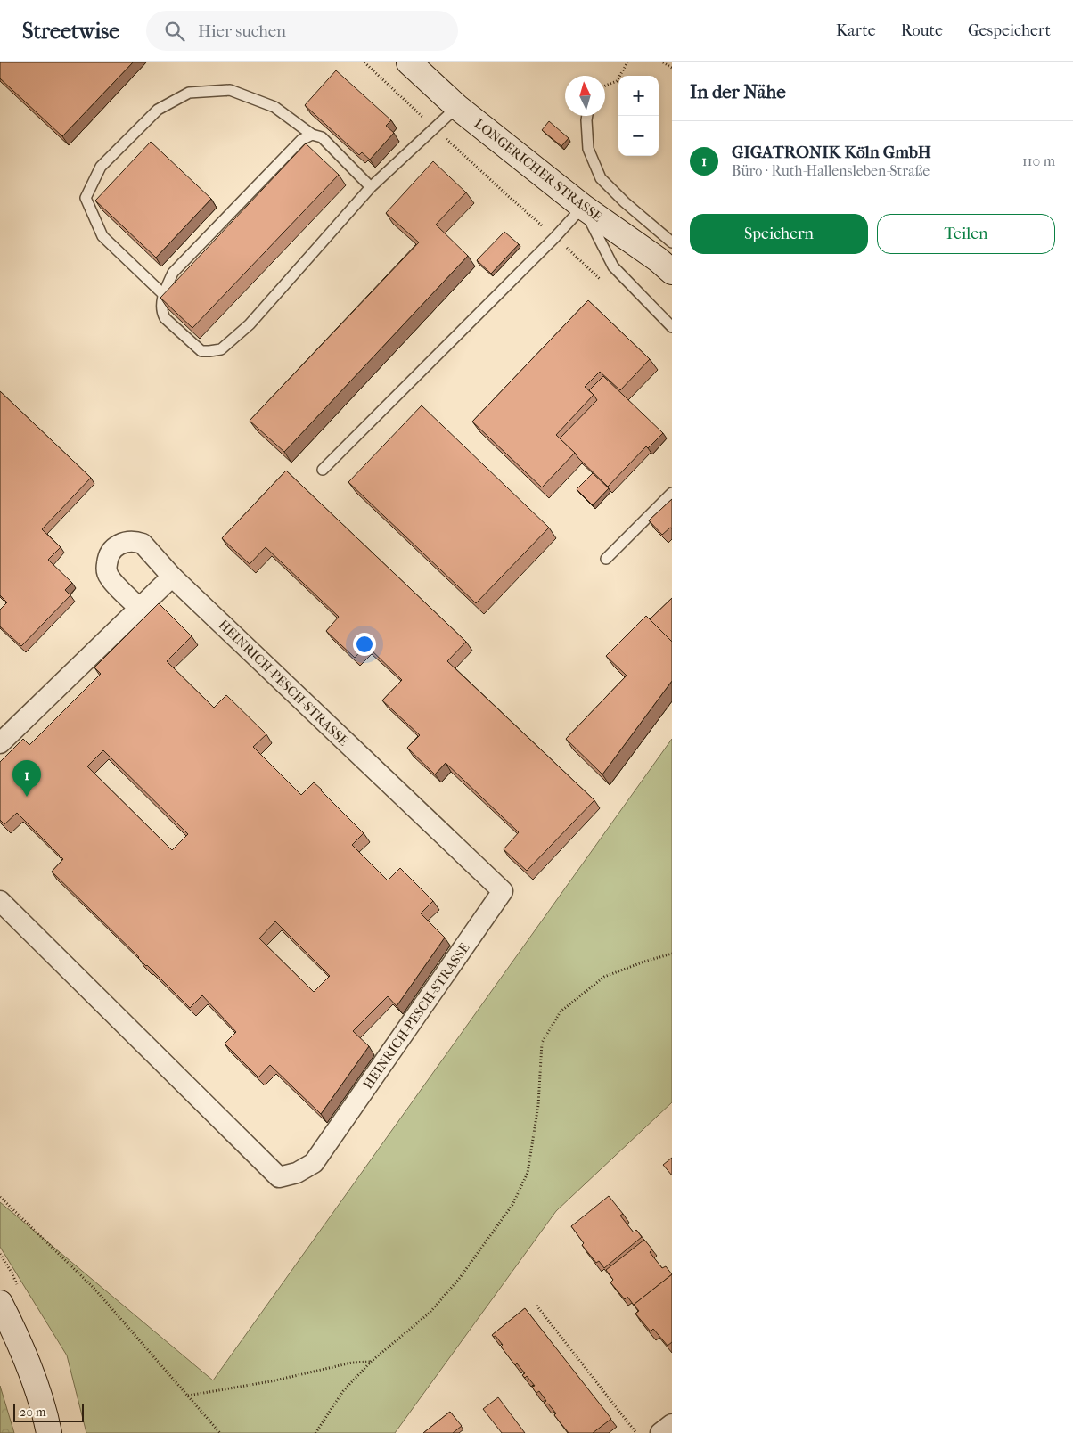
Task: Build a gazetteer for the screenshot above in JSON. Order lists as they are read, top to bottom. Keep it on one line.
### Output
{"streets":{"street":["LONGERICHER STRASSE","HEINRICH-PESCH-STRASSE"]},"scale_bar":"20 m","north":"top","page":{"header":"Streetwise","search":"Hier suchen","nav":["Karte","Route","Gespeichert"],"heading":"In der Nähe","map_buttons":["+","−"],"list":[{"mark":"1","name":"GIGATRONIK Köln GmbH","note":"Büro · Ruth-Hallensleben-Straße","value":"110 m"}],"buttons":["Speichern","Teilen"],"pins":"1","scale":"20 m"}}
